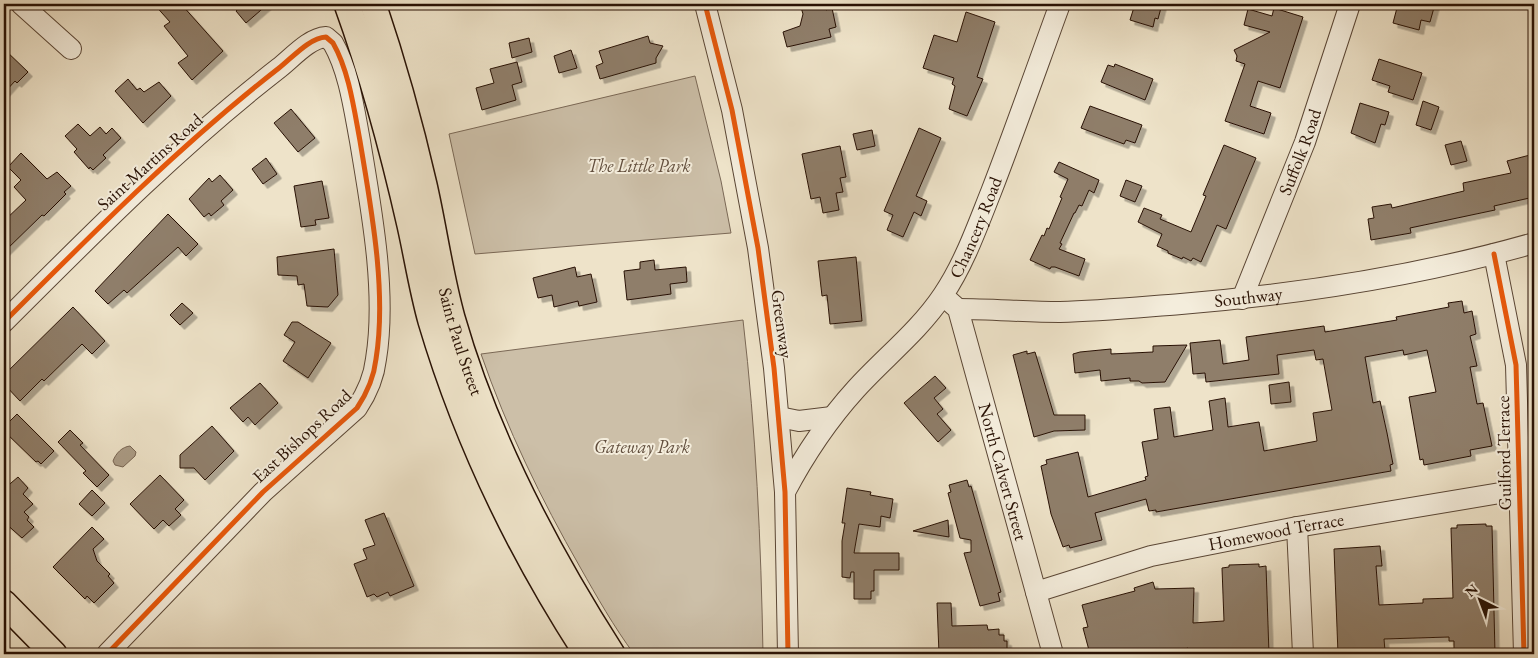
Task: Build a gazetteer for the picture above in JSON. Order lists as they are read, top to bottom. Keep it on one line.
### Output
{"streets":{"main road":["Saint Paul Street"],"street":["Suffolk Road","Saint Martins Road","Chancery Road","Southway","Greenway","East Bishops Road","Guilford Terrace","North Calvert Street","Homewood Terrace"]},"crossings":[["Suffolk Road","Southway"],["Saint Martins Road","East Bishops Road"],["Chancery Road","Southway"],["Chancery Road","Greenway"],["Chancery Road","North Calvert Street"],["Southway","Guilford Terrace"],["Southway","North Calvert Street"],["Guilford Terrace","Homewood Terrace"],["North Calvert Street","Homewood Terrace"]],"parks":["The Little Park","Gateway Park"],"north":"top left"}
